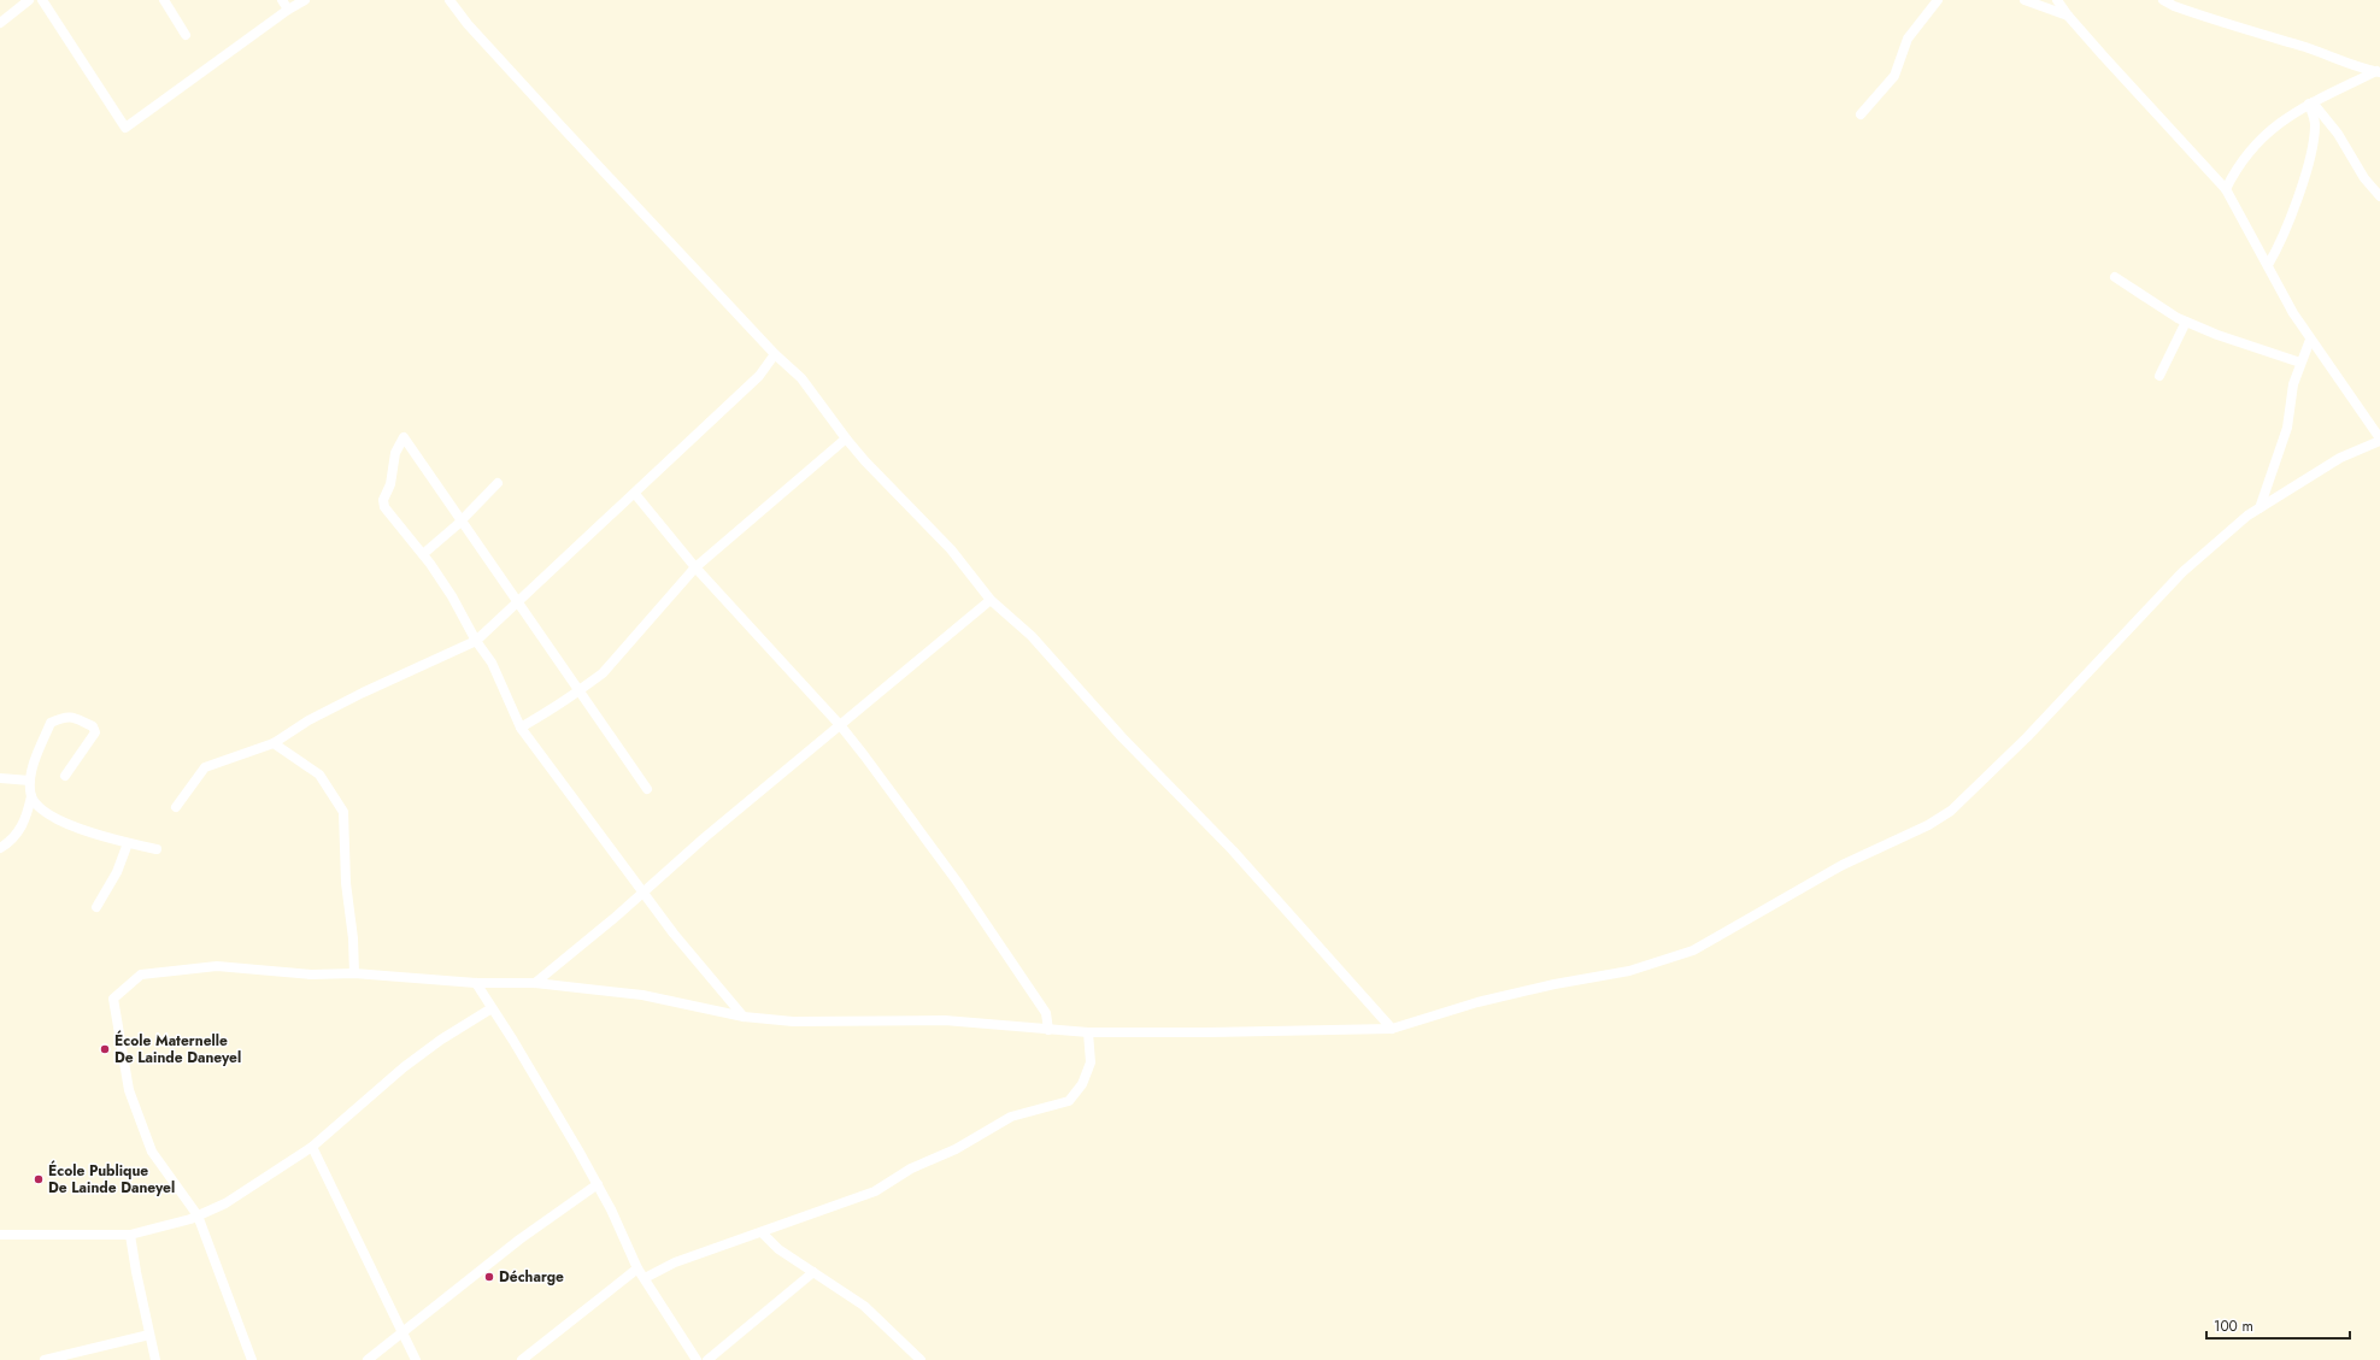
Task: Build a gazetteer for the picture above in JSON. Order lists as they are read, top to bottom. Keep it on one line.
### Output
{"places":["École Maternelle De Lainde Daneyel","École Publique De Lainde Daneyel","Décharge"],"scale_bar":"100 m"}
